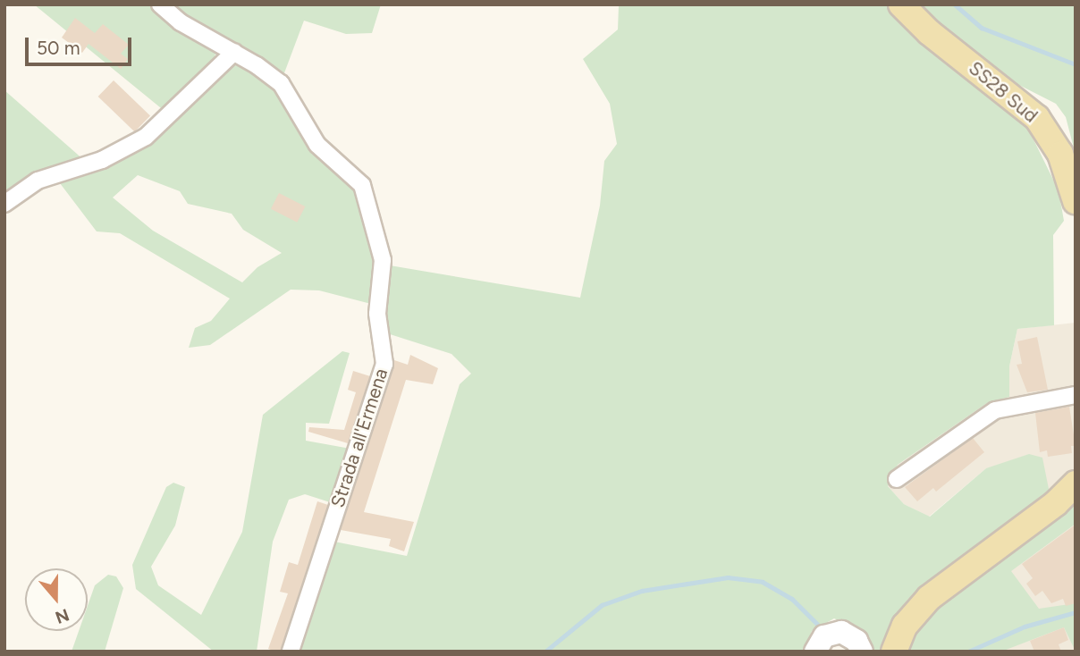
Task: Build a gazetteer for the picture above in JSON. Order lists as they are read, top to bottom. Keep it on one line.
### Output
{"streets":{"main road":["SS28 Sud"],"street":["Strada all'Ermena"]},"scale_bar":"50 m","north":"bottom"}
